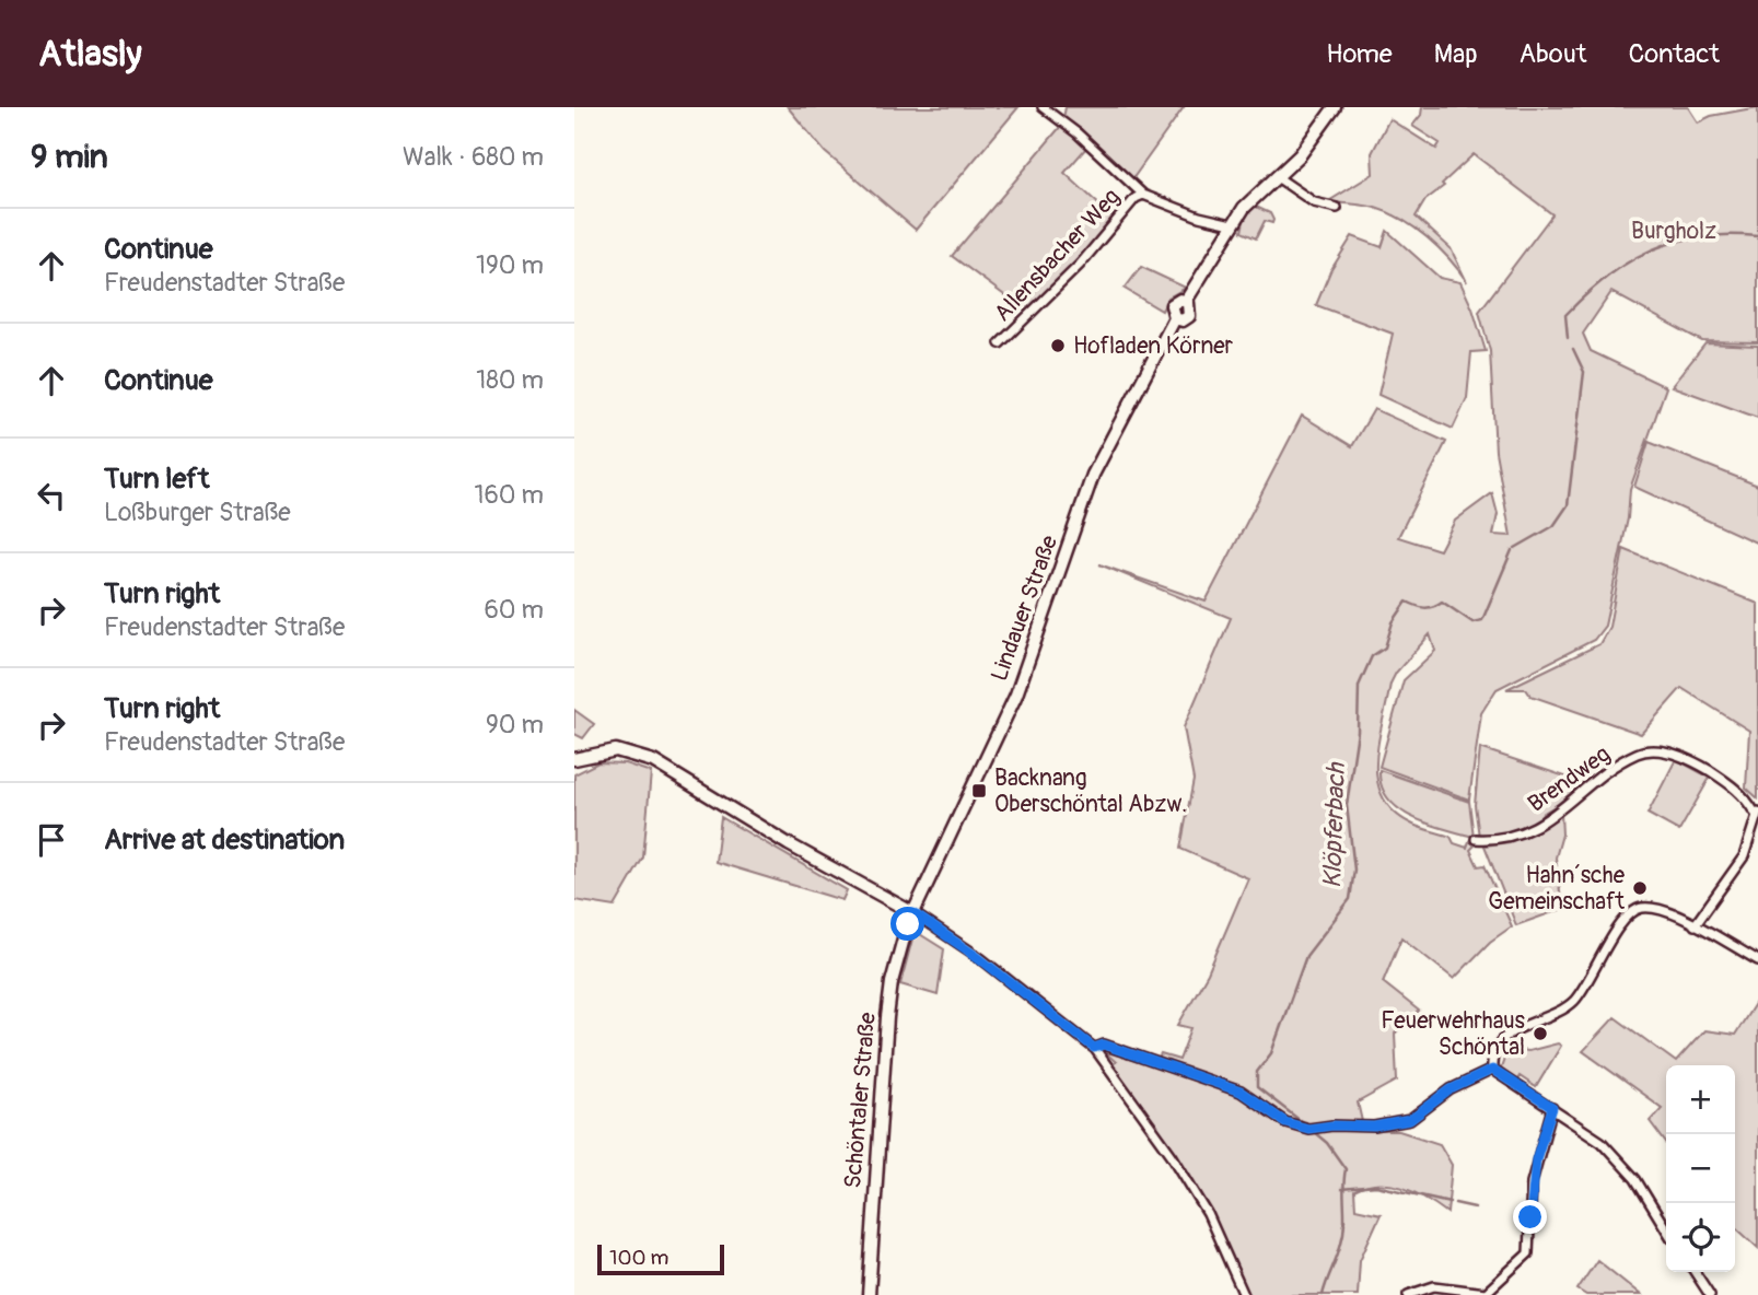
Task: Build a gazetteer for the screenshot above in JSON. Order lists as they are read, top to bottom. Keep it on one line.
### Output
{"streets":{"street":["Allensbacher Weg","Lindauer Straße","Brendweg","Schöntaler Straße"]},"crossings":[["Lindauer Straße","Schöntaler Straße"]],"water":["Klöpferbach"],"parks":["Burgholz"],"places":{"other":["Hofladen Körner","Hahn´sche Gemeinschaft","Feuerwehrhaus Schöntal"],"transit":["Backnang Oberschöntal Abzw."]},"scale_bar":"100 m","page":{"header":"Atlasly","nav":["Home","Map","About","Contact"],"heading":["9 min","Walk · 680 m"],"list":[["Continue","Freudenstadter Straße","190 m"],["Continue","180 m"],["Turn left","Loßburger Straße","160 m"],["Turn right","Freudenstadter Straße","60 m"],["Turn right","Freudenstadter Straße","90 m"],"Arrive at destination"],"map_buttons":["+","−"],"scale":"100 m"}}
